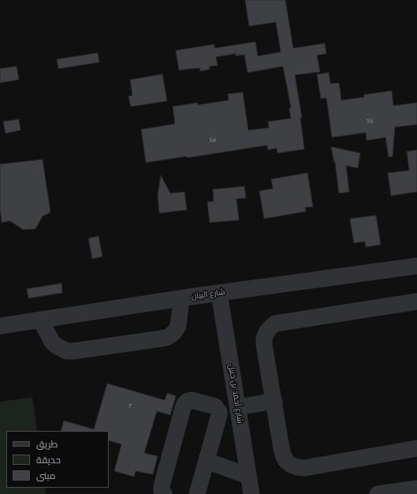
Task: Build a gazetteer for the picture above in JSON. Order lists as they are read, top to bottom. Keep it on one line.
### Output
{"streets":{"street":["شارع البيان","شارع أحمَد بن حَنبل"]},"crossings":[["شارع البيان","شارع أحمَد بن حَنبل"]],"house_numbers":["56","64","7"],"legend":["طريق","حديقة","مبنى"]}
